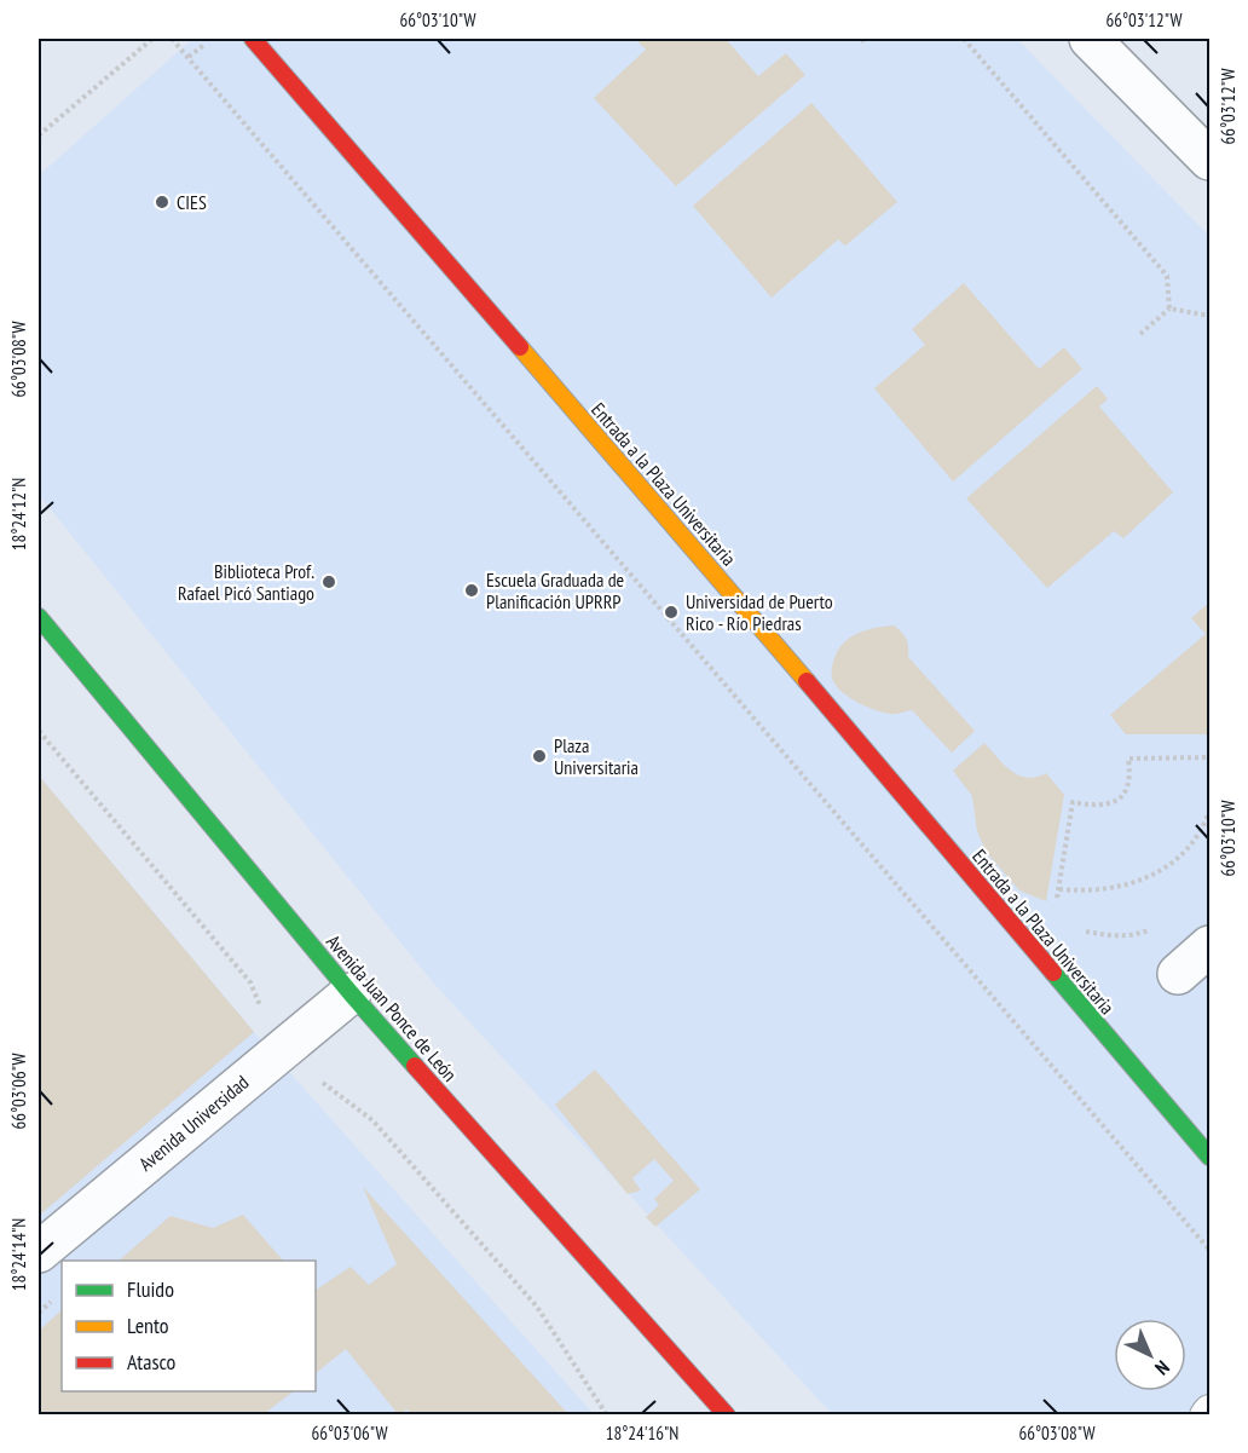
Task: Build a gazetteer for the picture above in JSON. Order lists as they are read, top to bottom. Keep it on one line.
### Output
{"streets":{"street":["Entrada a la Plaza Universitaria","Avenida Juan Ponce de León","Avenida Universidad"]},"crossings":[["Avenida Juan Ponce de León","Avenida Universidad"]],"places":["CIES","Biblioteca Prof. Rafael Picó Santiago","Escuela Graduada de Planificación UPRRP","Universidad de Puerto Rico - Río Piedras","Plaza Universitaria"],"legend":["Fluido","Lento","Atasco"],"north":"bottom right","coordinates":["66°03'10\"W","66°03'12\"W","66°03'08\"W","18°24'12\"N","66°03'06\"W","18°24'14\"N","18°24'16\"N"]}
